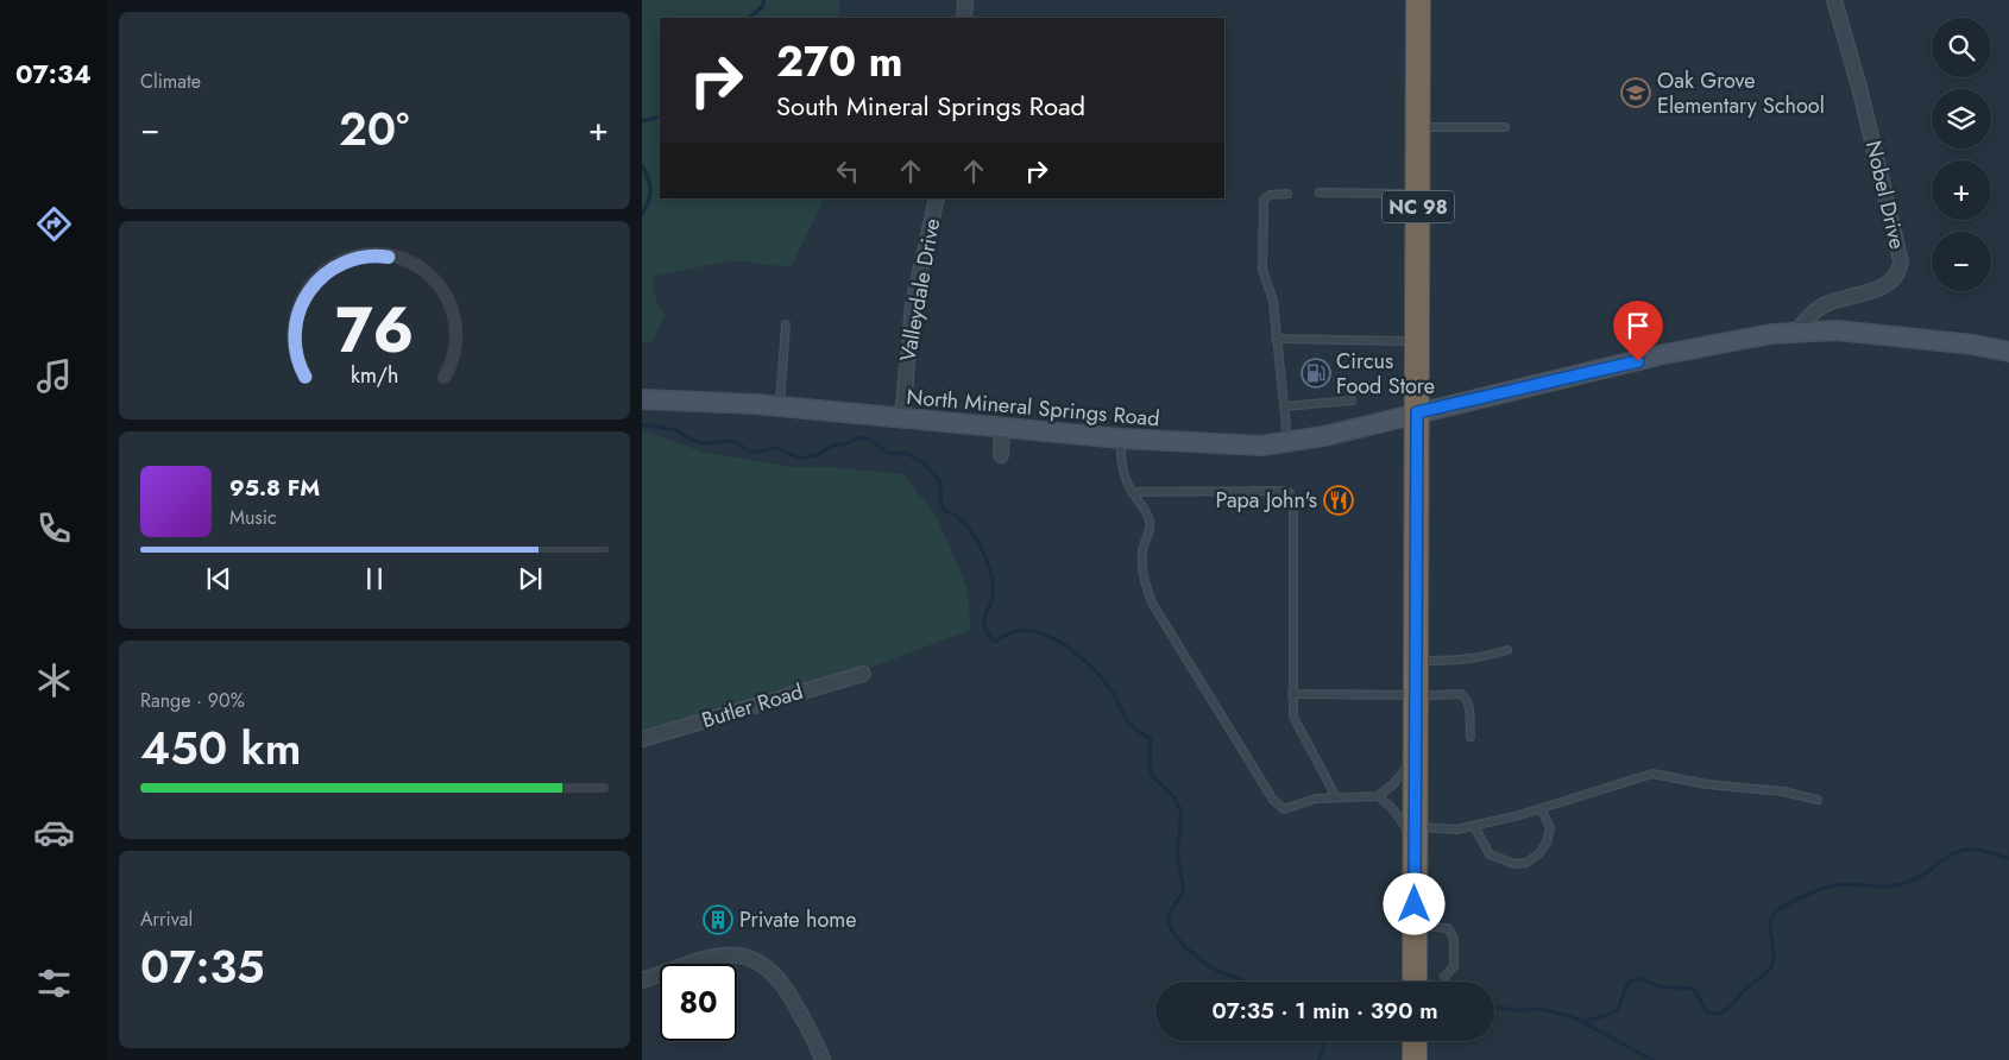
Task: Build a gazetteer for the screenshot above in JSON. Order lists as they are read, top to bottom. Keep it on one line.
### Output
{"streets":{"highway":["NC 98"],"street":["Nobel Drive","Valleydale Drive","North Mineral Springs Road","Butler Road"]},"crossings":[["Nobel Drive","North Mineral Springs Road"],["NC 98","North Mineral Springs Road"],["Valleydale Drive","North Mineral Springs Road"]],"places":{"school or university":["Oak Grove Elementary School"],"fuel station":["Circus Food Store"],"restaurant":["Papa John's"],"building":["Private home"]},"page":{"tabs":"07:34","tile":["Climate",["Range · 90%","450 km"],["Arrival","07:35"]],"map_buttons":["+","−"],"turn":["270 m","South Mineral Springs Road"],"heat":["−","20°","+"],"song":["95.8 FM","Music"],"limit":"80","trip":"07:35 · 1 min · 390 m","gauge":["76","km/h"]}}
